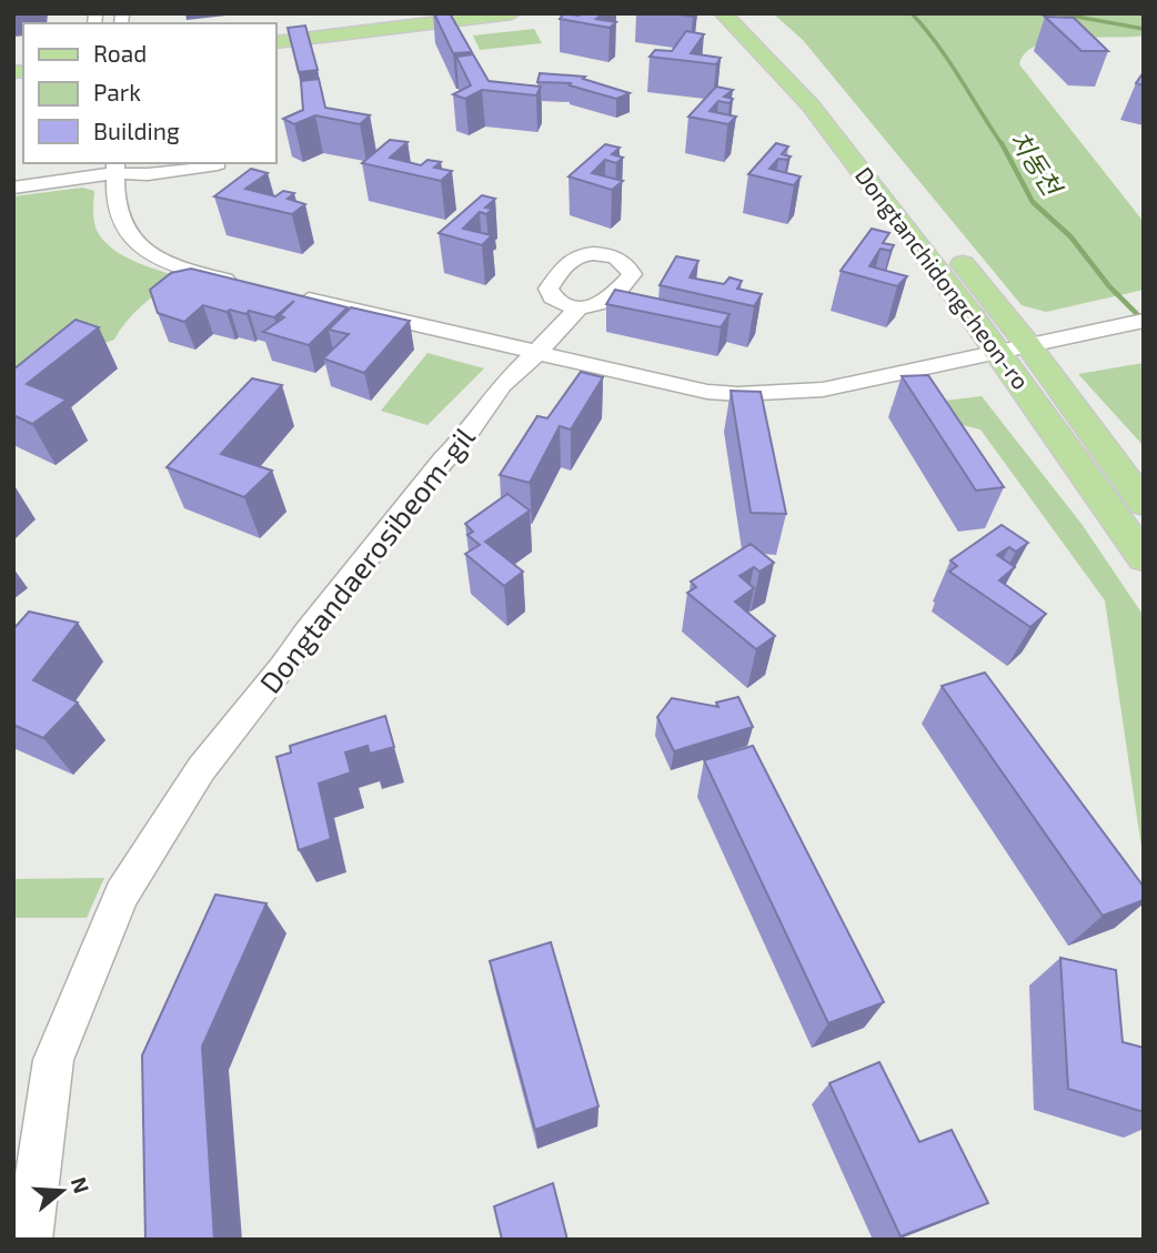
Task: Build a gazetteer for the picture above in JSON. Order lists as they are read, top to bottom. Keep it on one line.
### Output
{"streets":{"main road":["Dongtanchidongcheon-ro"],"street":["Dongtandaerosibeom-gil"]},"water":["치동천"],"legend":["Road","Park","Building"],"north":"right"}
